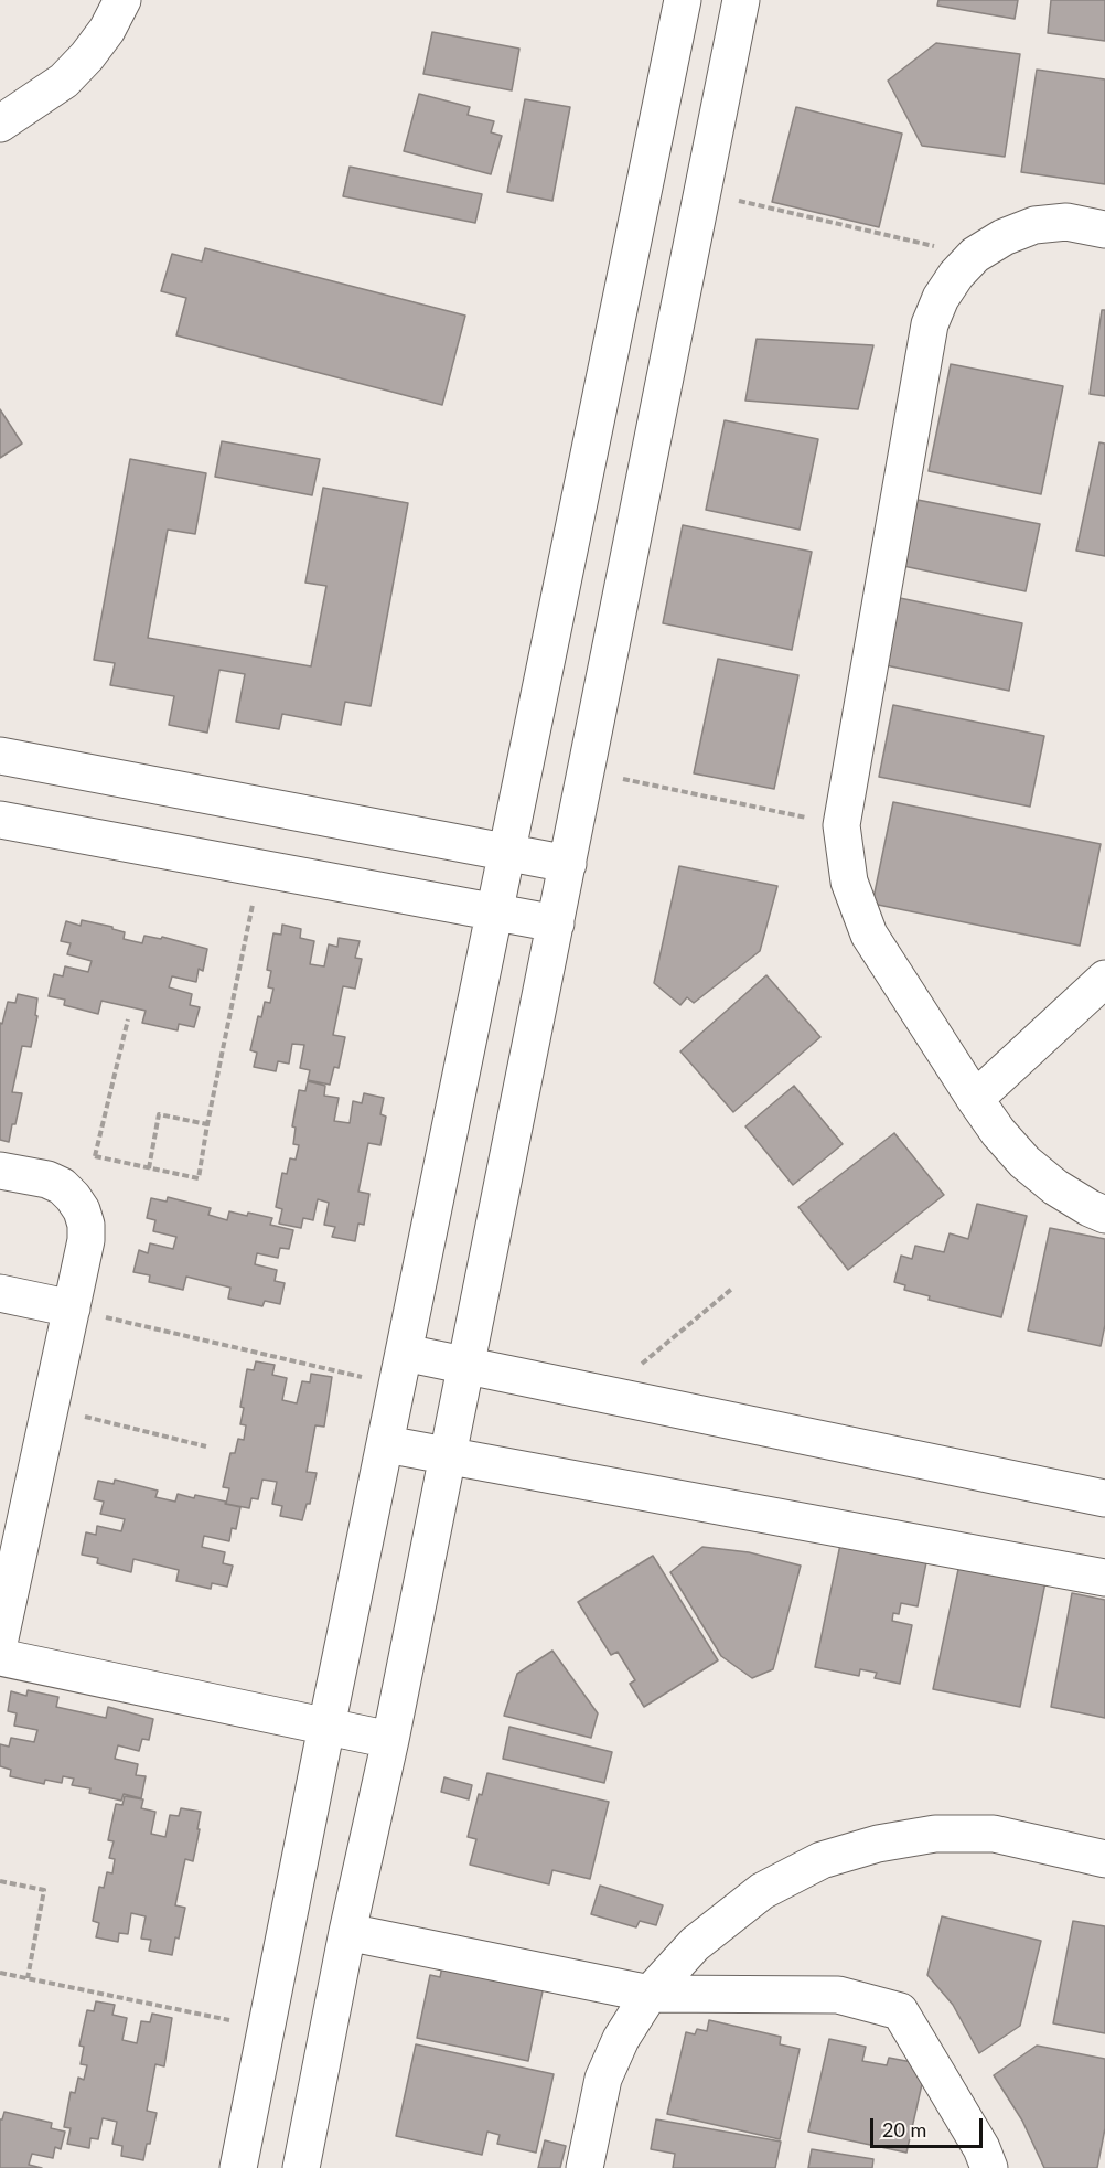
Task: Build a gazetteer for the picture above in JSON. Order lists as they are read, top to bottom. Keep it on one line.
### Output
{"scale_bar":"20 m"}
